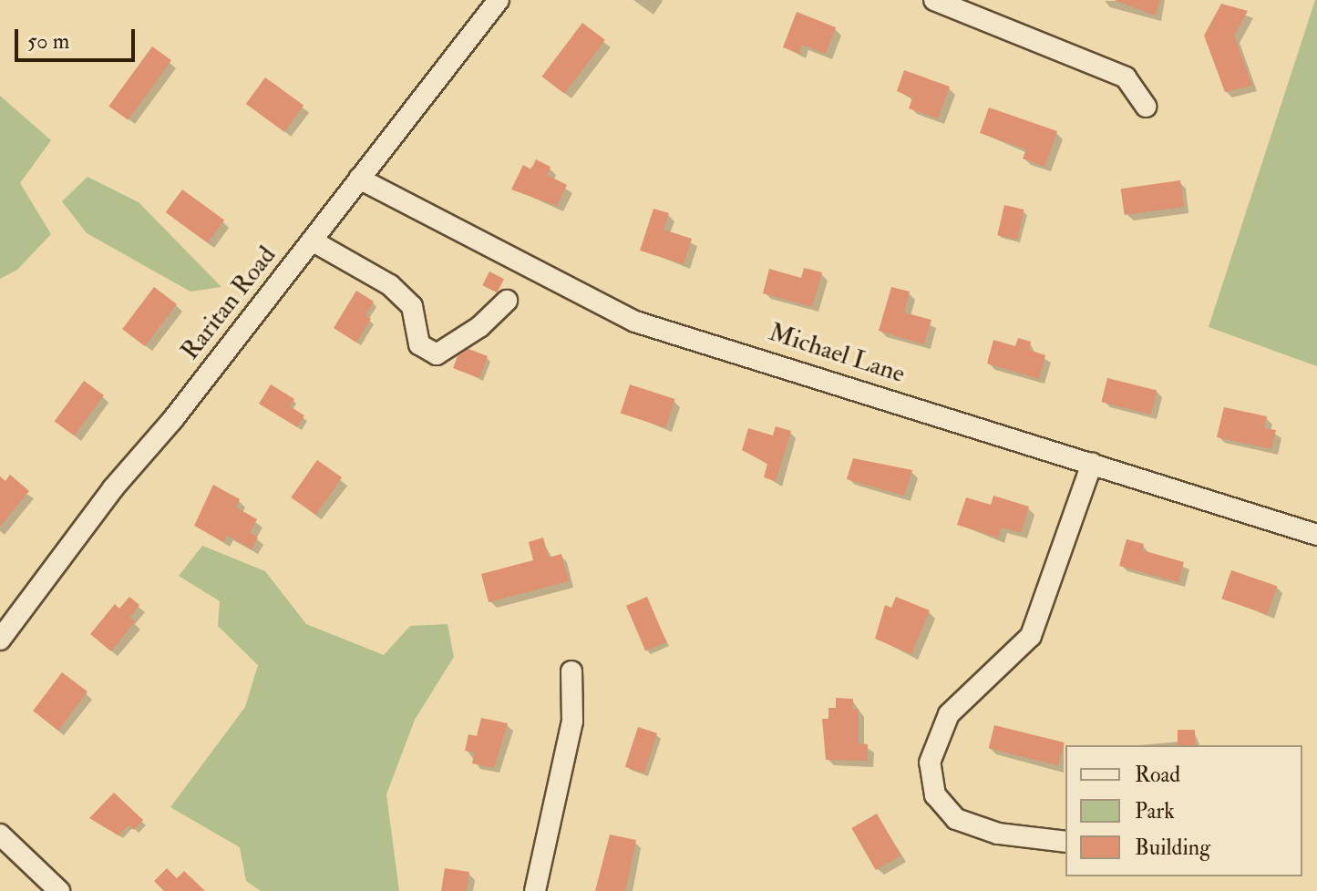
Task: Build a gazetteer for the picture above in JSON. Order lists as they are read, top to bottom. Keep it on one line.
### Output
{"streets":{"street":["Raritan Road","Michael Lane"]},"crossings":[["Raritan Road","Michael Lane"]],"legend":["Road","Park","Building"],"scale_bar":"50 m"}
